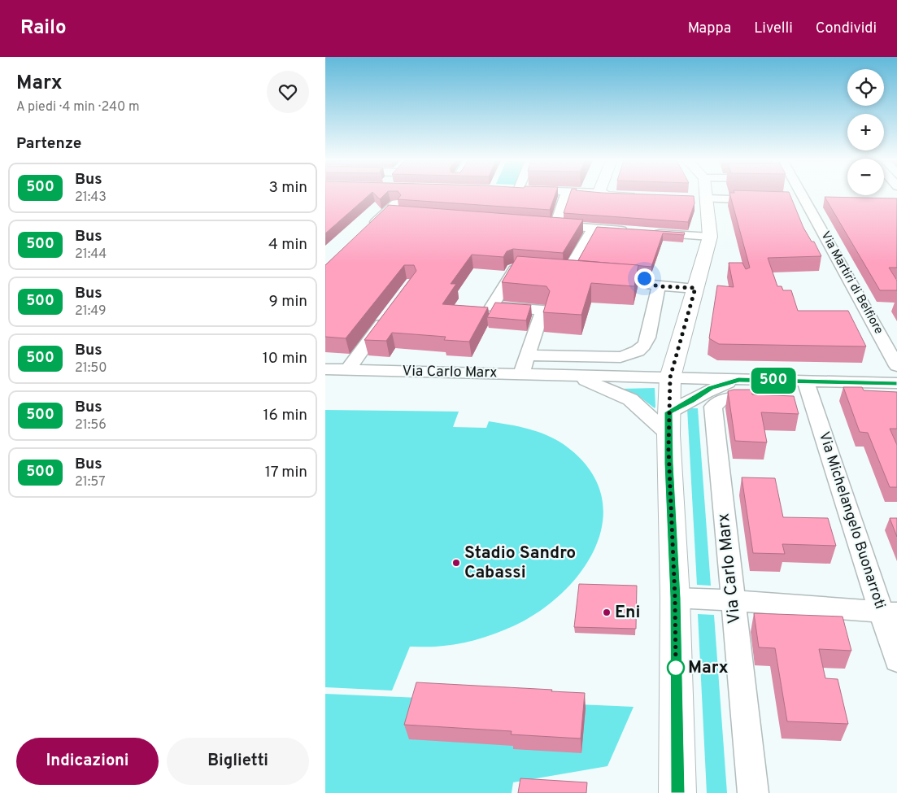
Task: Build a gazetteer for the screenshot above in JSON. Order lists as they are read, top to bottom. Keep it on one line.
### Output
{"streets":{"street":["Via Martiri di Belfiore","Via Carlo Marx","Via Michelangelo Buonarroti"]},"crossings":[["Via Carlo Marx","Via Michelangelo Buonarroti"]],"places":["Stadio Sandro Cabassi","Eni","Marx"],"lines":["bus line 500"],"page":{"header":"Railo","nav":["Mappa","Livelli","Condividi"],"heading":[["Marx","A piedi · 4 min · 240 m"],"Partenze"],"on_map":"500","map_buttons":["+","−"],"list":[{"mark":"500","name":"Bus","note":"21:43","value":"3 min"},{"mark":"500","name":"Bus","note":"21:44","value":"4 min"},{"mark":"500","name":"Bus","note":"21:49","value":"9 min"},{"mark":"500","name":"Bus","note":"21:50","value":"10 min"},{"mark":"500","name":"Bus","note":"21:56","value":"16 min"},{"mark":"500","name":"Bus","note":"21:57","value":"17 min"}],"buttons":["Indicazioni","Biglietti"]}}
